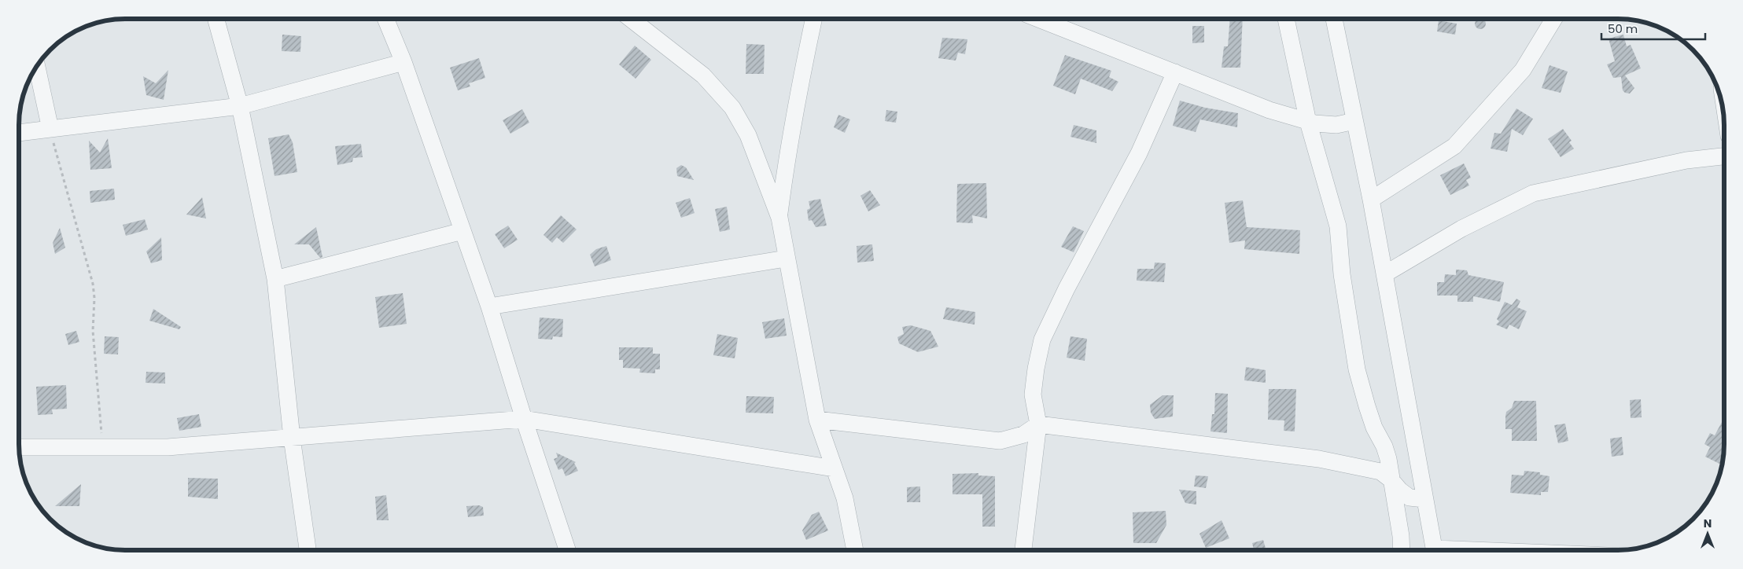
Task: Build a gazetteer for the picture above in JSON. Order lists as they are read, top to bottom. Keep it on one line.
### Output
{"scale_bar":"50 m","north":"top"}
